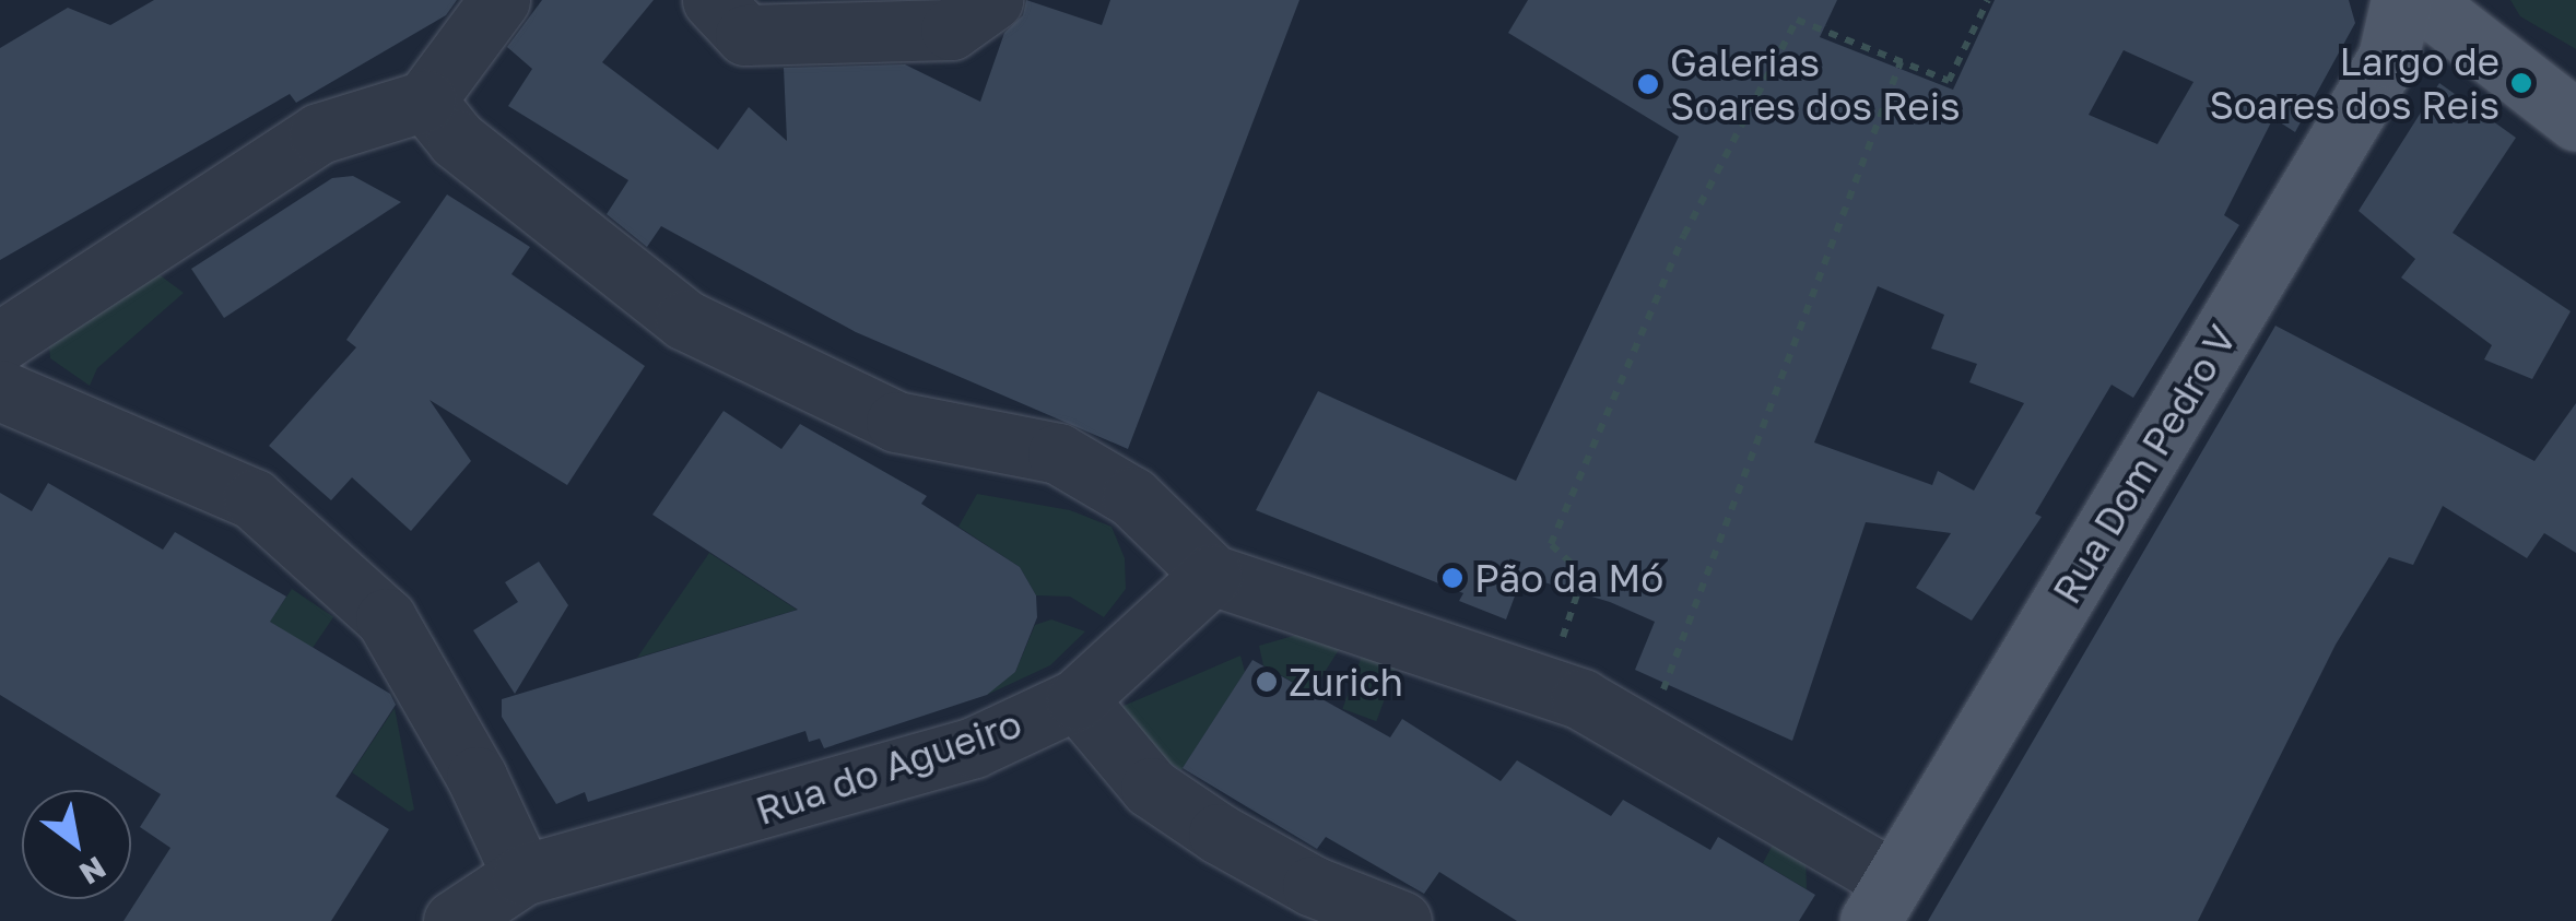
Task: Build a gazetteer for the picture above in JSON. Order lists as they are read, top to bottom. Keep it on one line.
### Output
{"streets":{"main road":["Rua Dom Pedro V"],"street":["Rua do Agueiro"]},"places":["Largo de Soares dos Reis","Galerias Soares dos Reis","Pão da Mó","Zurich"],"north":"bottom right"}
